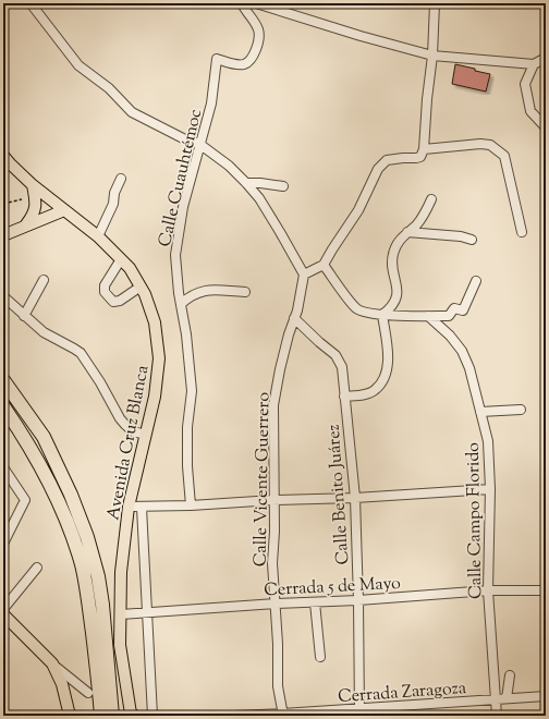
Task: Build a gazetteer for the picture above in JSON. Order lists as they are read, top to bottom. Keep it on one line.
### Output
{"streets":{"main road":["Avenida Cruz Blanca"],"street":["Calle Cuauhtémoc","Calle Vicente Guerrero","Calle Benito Juárez","Calle Campo Florido","Cerrada 5 de Mayo","Cerrada Zaragoza"]},"crossings":[["Avenida Cruz Blanca","Cerrada 5 de Mayo"],["Calle Vicente Guerrero","Calle Benito Juárez"],["Calle Vicente Guerrero","Cerrada 5 de Mayo"],["Calle Vicente Guerrero","Cerrada Zaragoza"],["Calle Benito Juárez","Cerrada 5 de Mayo"],["Calle Benito Juárez","Cerrada Zaragoza"],["Calle Campo Florido","Cerrada 5 de Mayo"],["Calle Campo Florido","Cerrada Zaragoza"]]}
